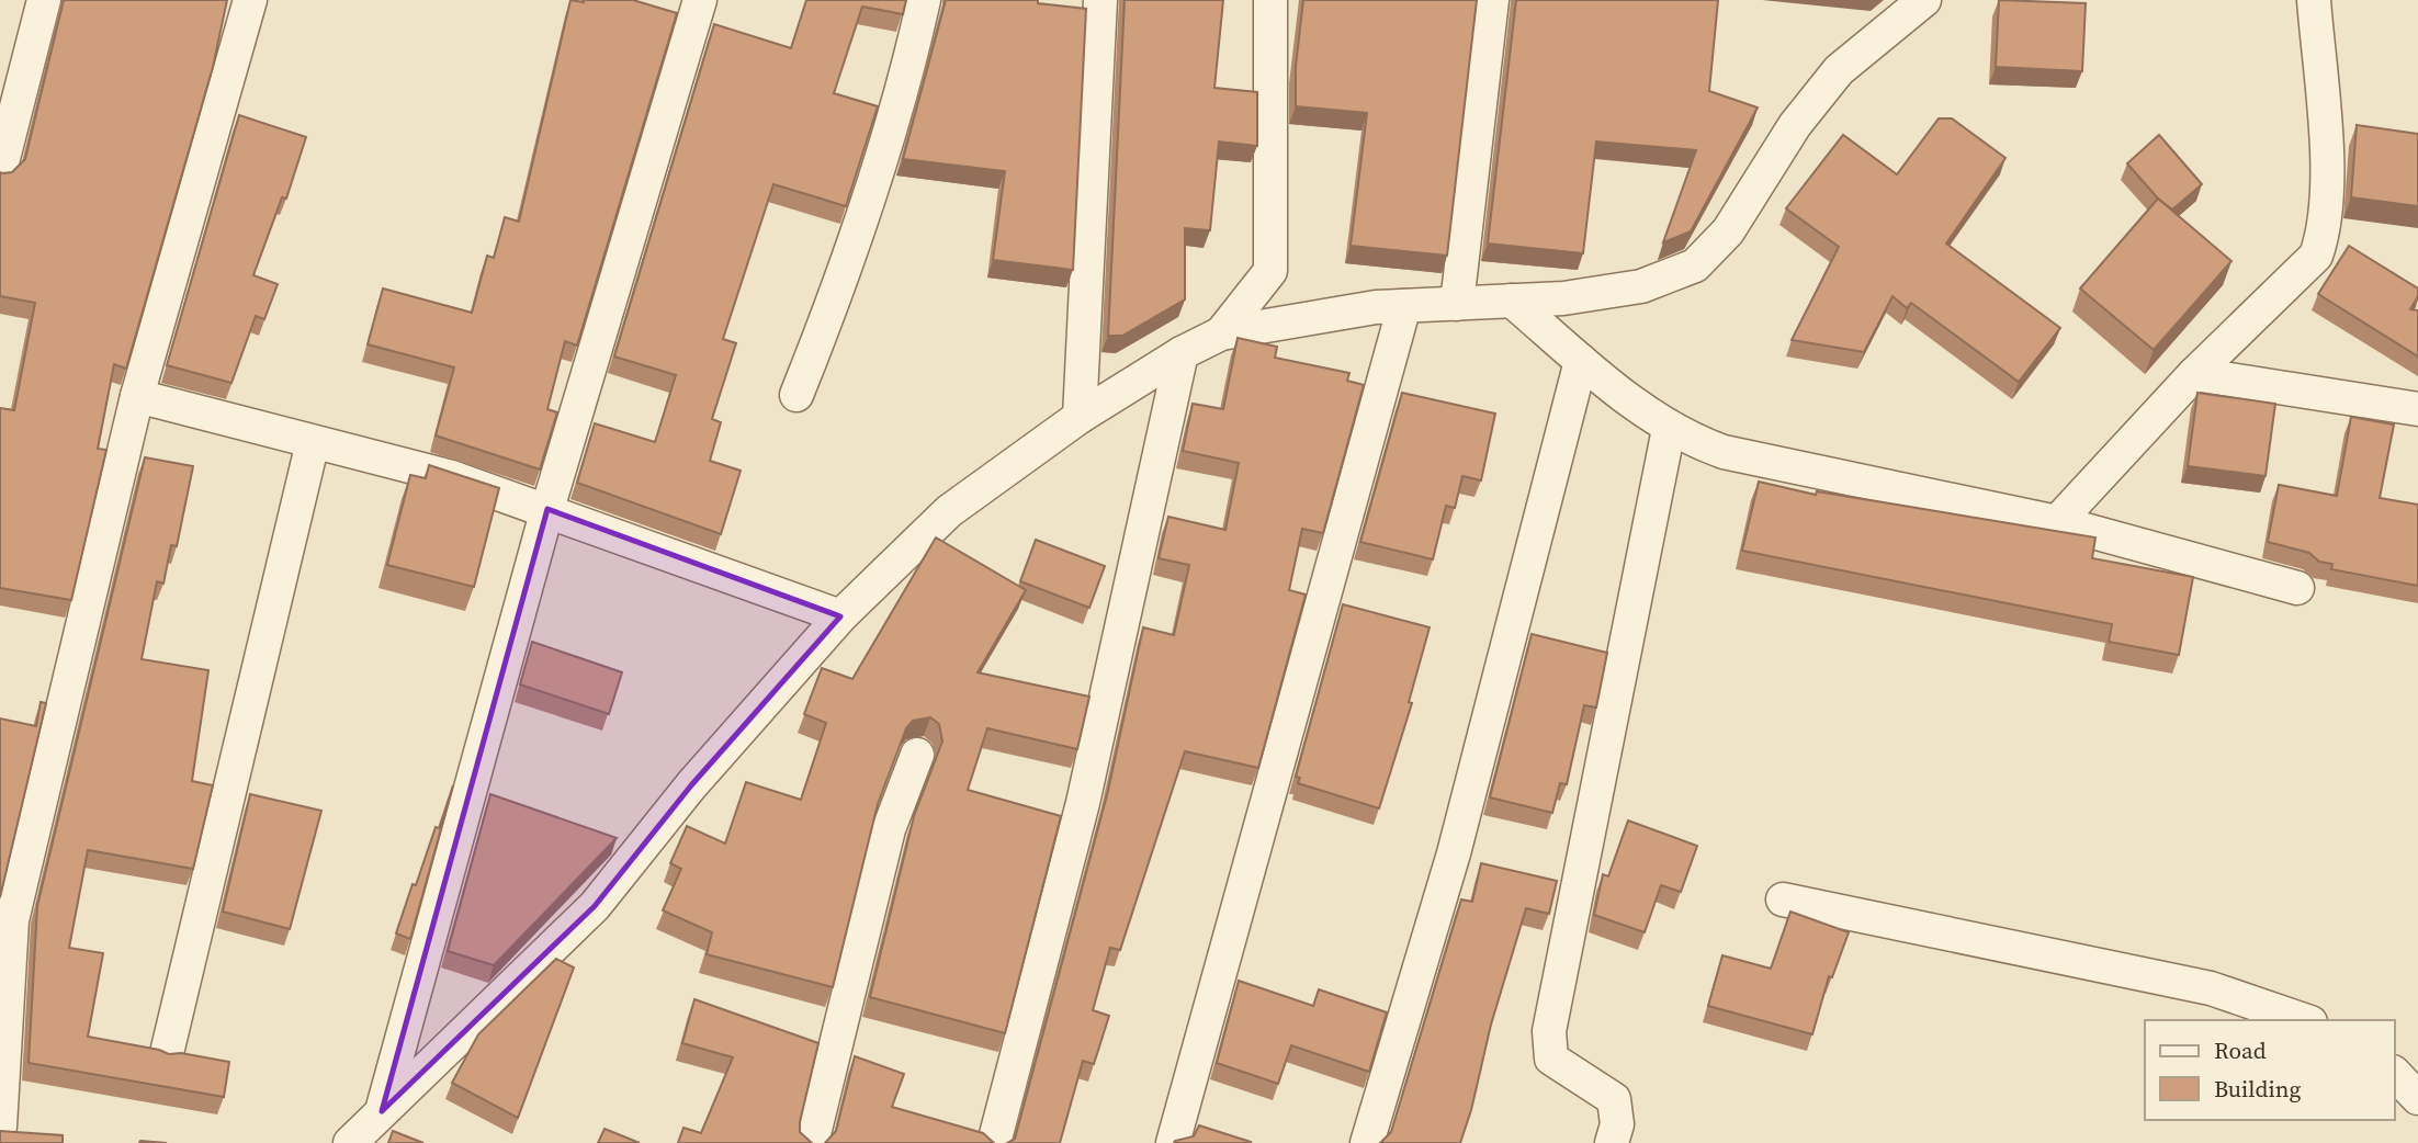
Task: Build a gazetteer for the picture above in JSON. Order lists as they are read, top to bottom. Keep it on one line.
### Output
{"legend":["Road","Building"]}
